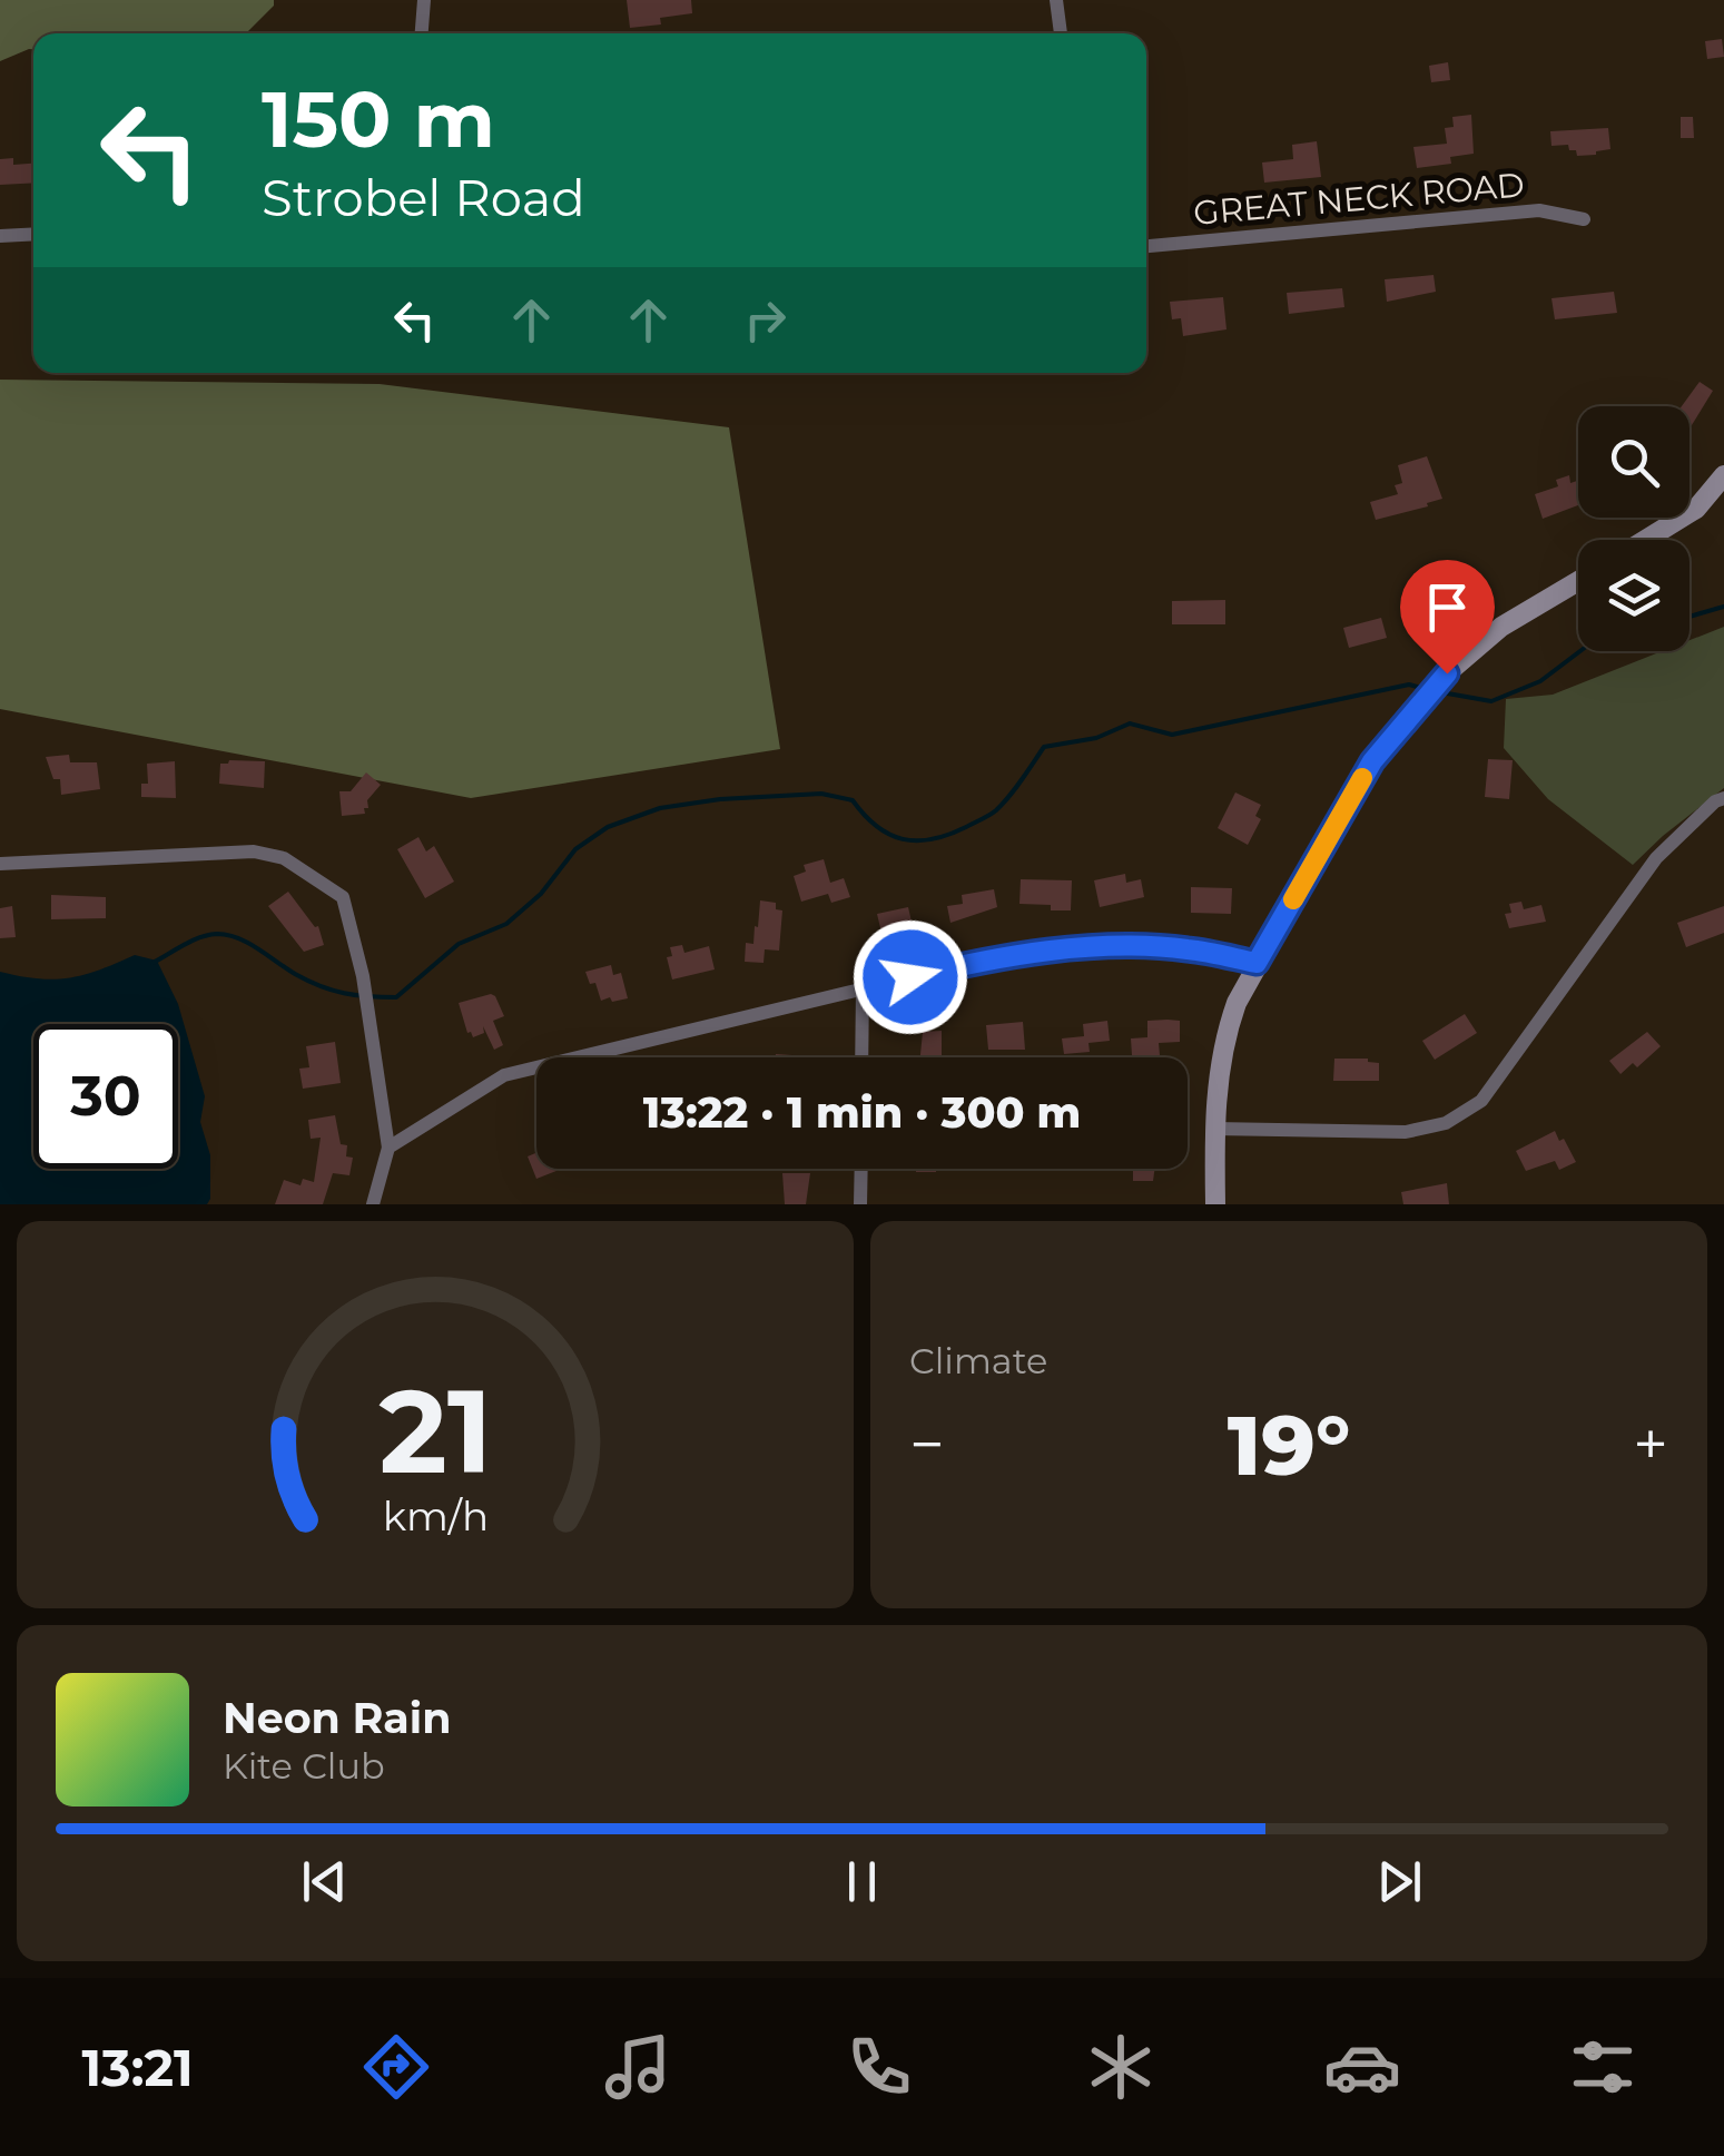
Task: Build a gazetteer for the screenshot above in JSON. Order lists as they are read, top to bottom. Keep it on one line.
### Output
{"streets":{"street":["GREAT NECK ROAD"]},"page":{"turn":["150 m","Strobel Road"],"limit":"30","trip":"13:22 · 1 min · 300 m","tile":"Climate","heat":["−","19°","+"],"song":["Neon Rain","Kite Club"],"tabs":"13:21","gauge":["21","km/h"]}}
